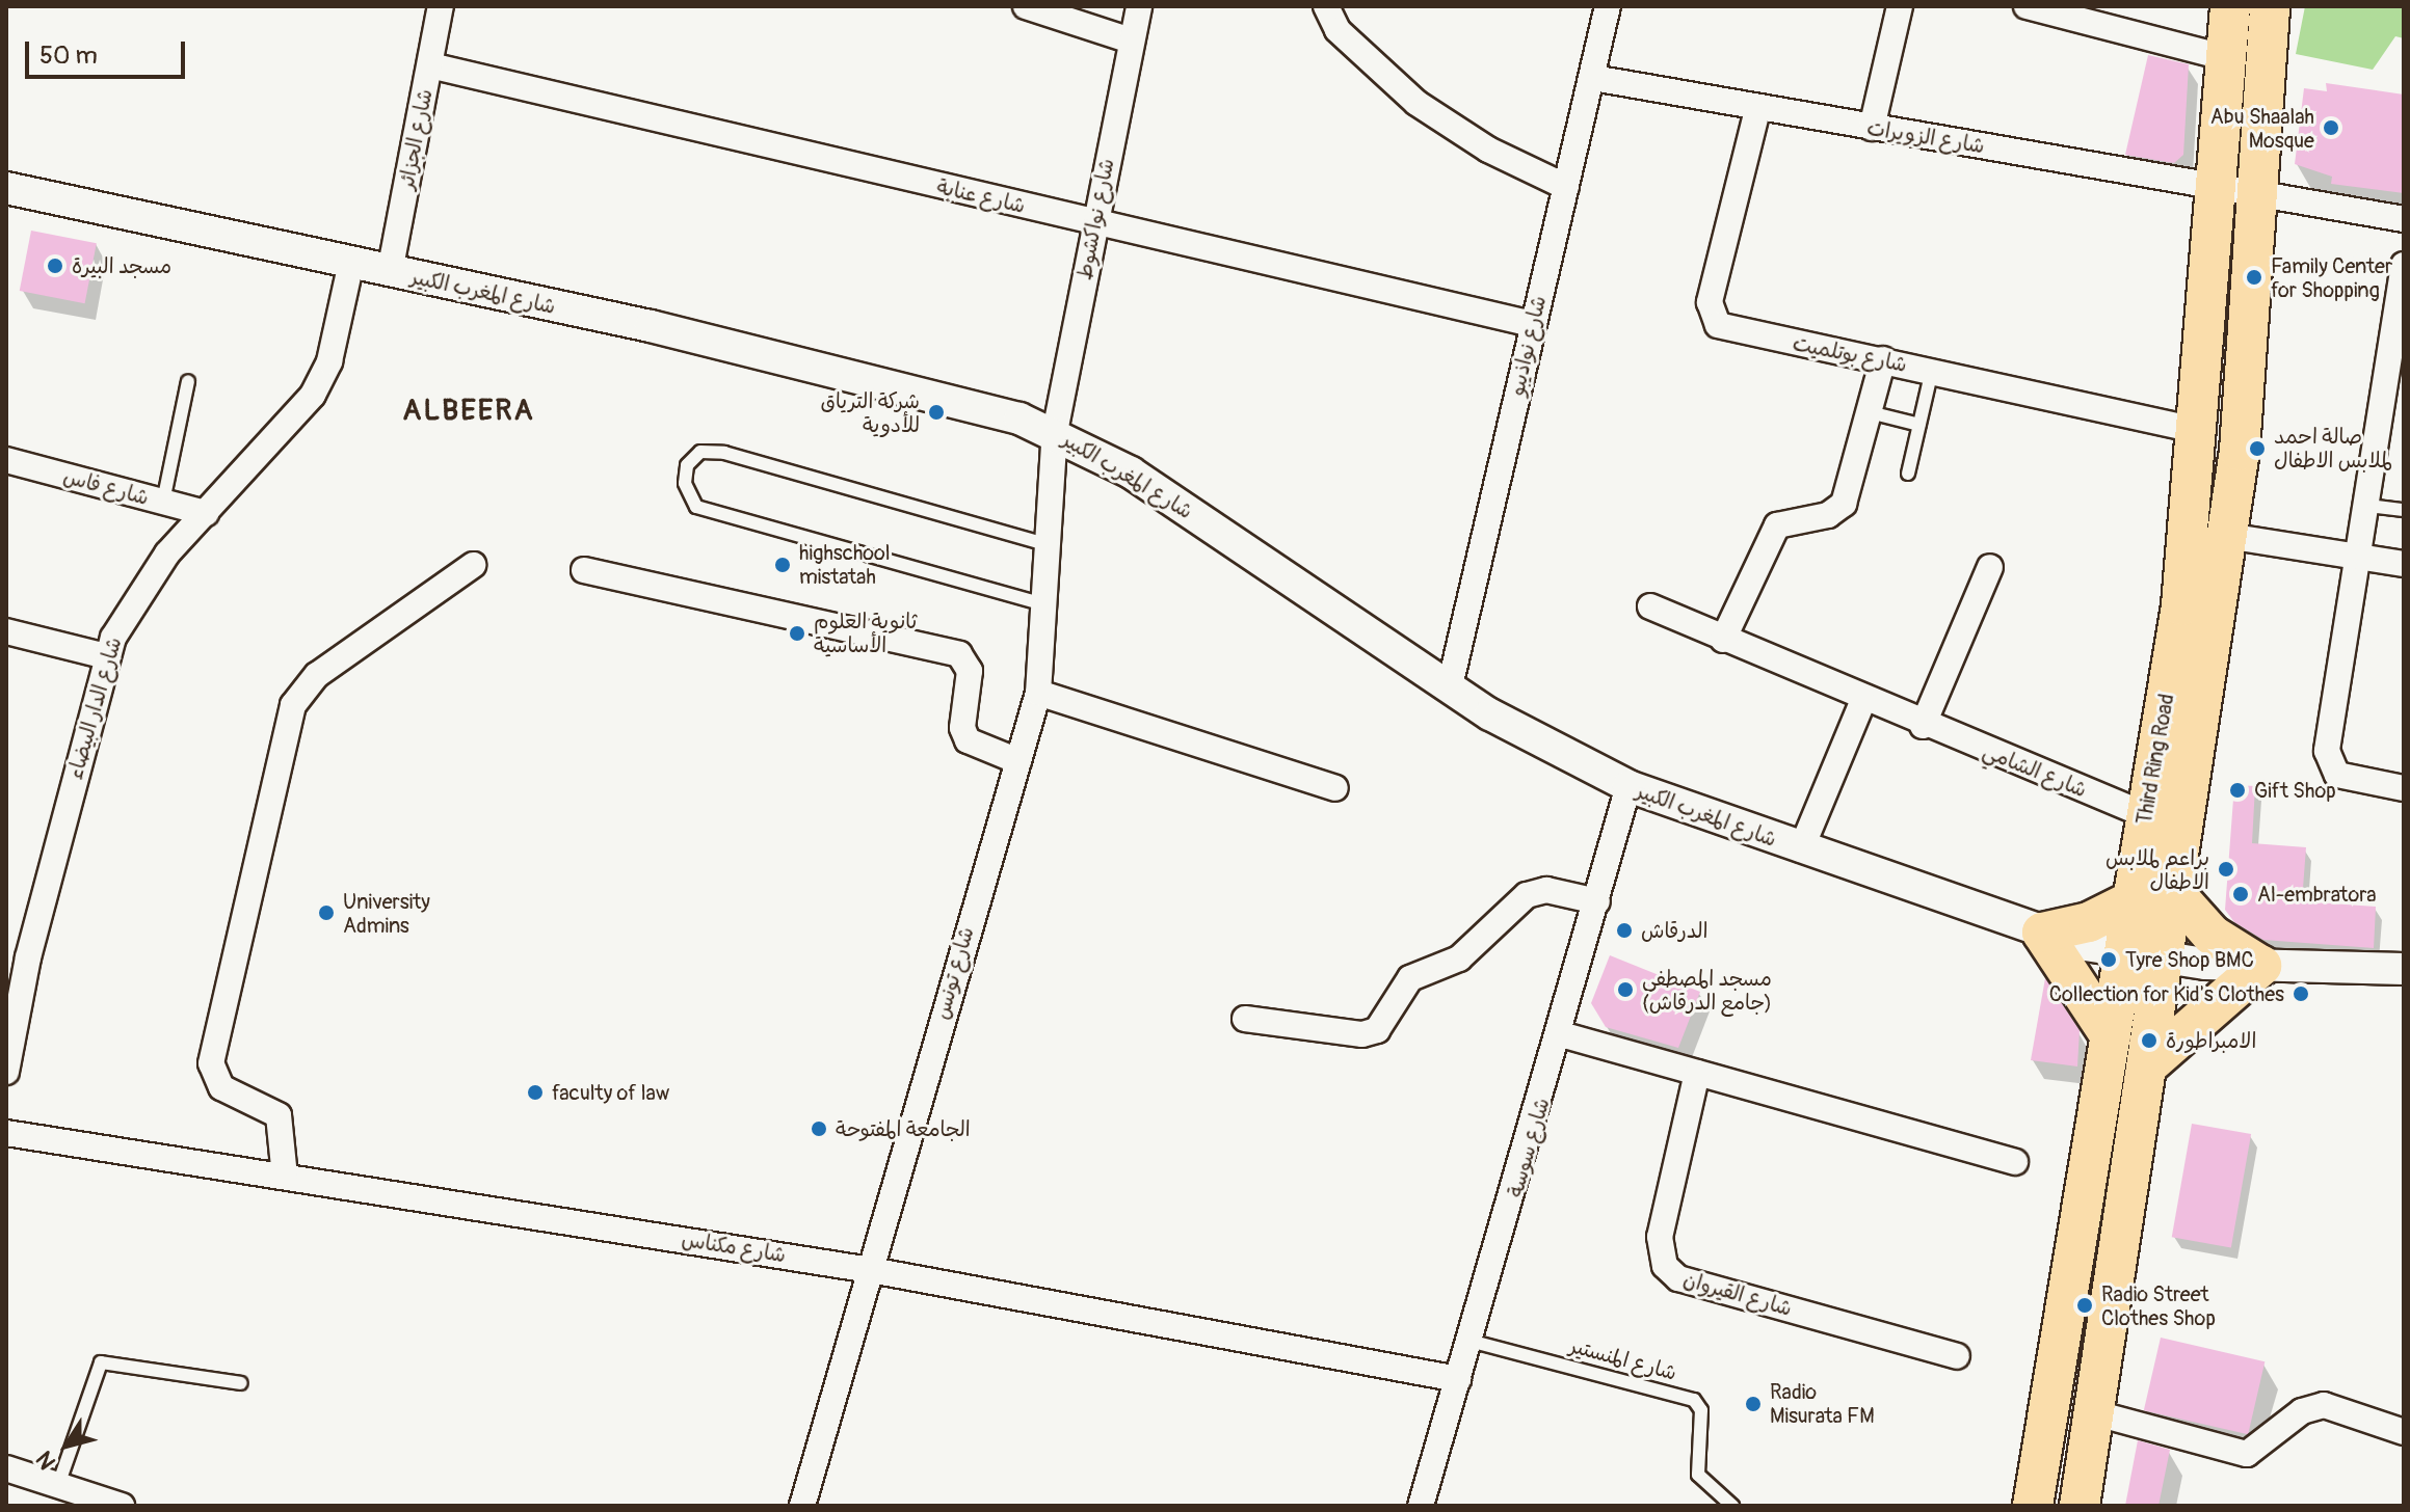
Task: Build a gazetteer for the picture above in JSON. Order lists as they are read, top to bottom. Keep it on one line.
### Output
{"streets":{"main road":["Third Ring Road"],"street":["شارع الزويرات","شارع الجزائر","شارع عنابة","شارع نواكشوط","شارع المغرب الكبير","شارع نواذيبو","شارع بوتلميت","شارع فاس","شارع الدار البيضاء","شارع الشامي","شارع تونس","شارع سوسة","شارع مكناس","شارع القيروان"],"lane":["شارع المنستير"]},"crossings":[["شارع الزويرات","شارع نواذيبو"],["شارع الزويرات","شارع بوتلميت"],["شارع الزويرات","Third Ring Road"],["شارع الجزائر","شارع عنابة"],["شارع الجزائر","شارع المغرب الكبير"],["شارع عنابة","شارع نواكشوط"],["شارع عنابة","شارع نواذيبو"],["شارع نواكشوط","شارع المغرب الكبير"],["شارع نواكشوط","شارع تونس"],["شارع المغرب الكبير","شارع نواذيبو"],["شارع المغرب الكبير","شارع الدار البيضاء"],["شارع المغرب الكبير","Third Ring Road"],["شارع المغرب الكبير","شارع تونس"],["شارع المغرب الكبير","شارع سوسة"],["شارع بوتلميت","Third Ring Road"],["شارع فاس","شارع الدار البيضاء"],["Third Ring Road","شارع الشامي"],["شارع تونس","شارع مكناس"],["شارع سوسة","شارع مكناس"],["شارع سوسة","شارع المنستير"]],"districts":["ALBEERA"],"places":["Abu Shaalah Mosque","مسجد البيرة","Family Center for Shopping","شركة الترياق للأدوية","صالة احمد لملابس الاطفال","highschool mistatah","ثانوية العلوم الأساسية","Gift Shop","براعم لملابس الاطفال","Al-embratora","University Admins","الدرقاش","Tyre Shop BMC","مسجد المصطفى (جامع الدرقاش)","Collection for Kid's Clothes","الامبراطورة","faculty of law","الجامعة المفتوحة","Radio Street Clothes Shop","Radio Misurata FM"],"scale_bar":"50 m","north":"bottom left"}
